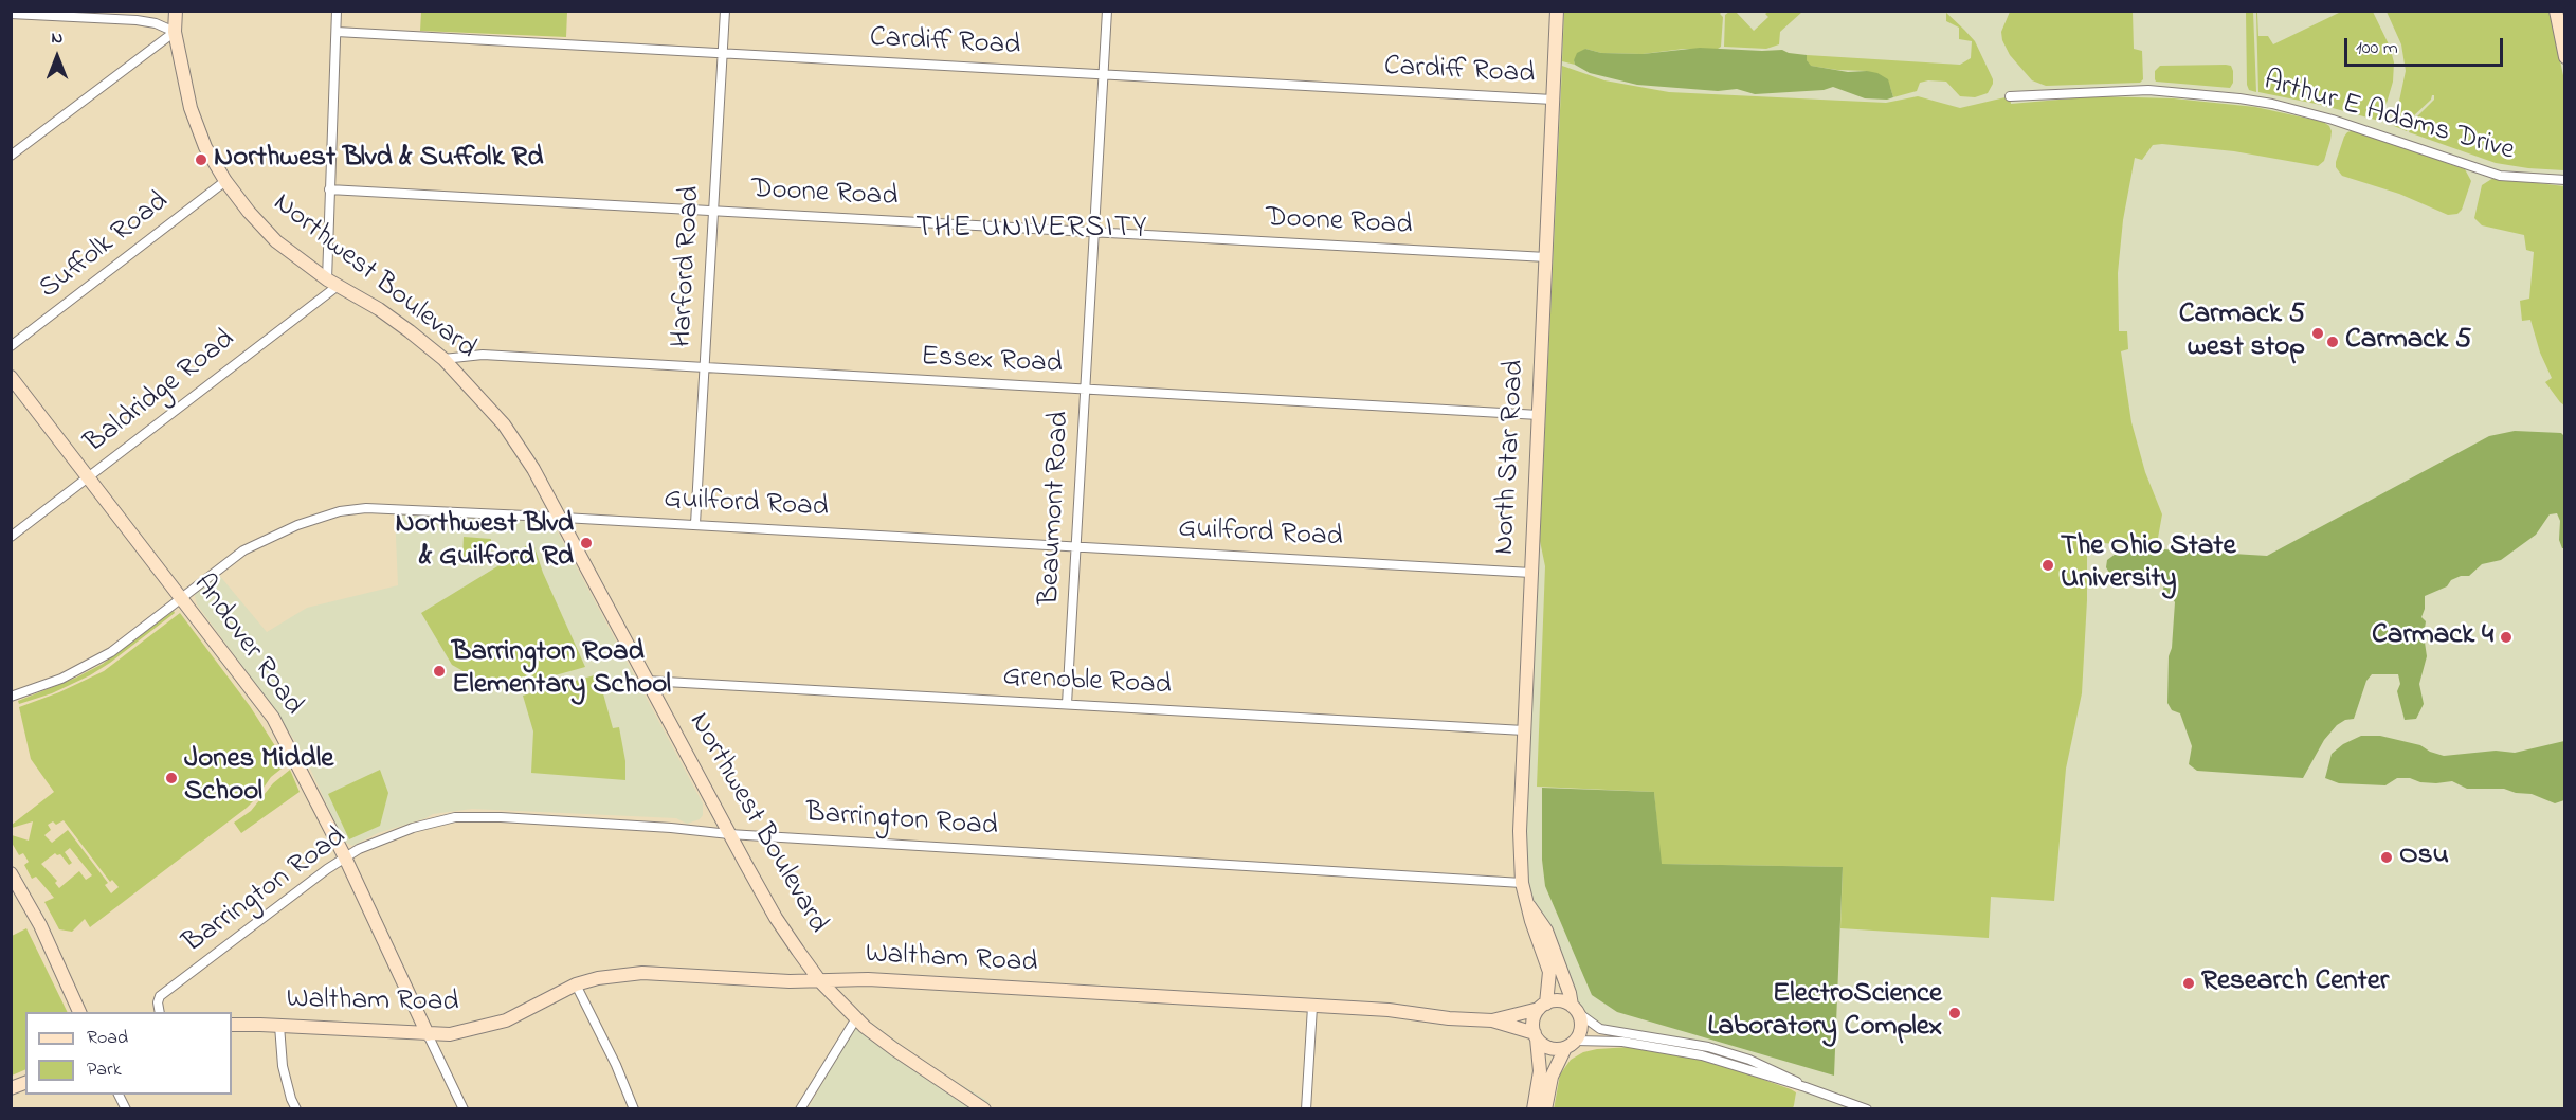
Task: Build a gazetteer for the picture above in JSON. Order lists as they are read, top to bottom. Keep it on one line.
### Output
{"streets":{"street":["Cardiff Road","Arthur E Adams Drive","Doone Road","Suffolk Road","Harford Road","Northwest Boulevard","Essex Road","Baldridge Road","North Star Road","Guilford Road","Beaumont Road","Andover Road","Grenoble Road","Barrington Road","Waltham Road"]},"crossings":[["Cardiff Road","Harford Road"],["Cardiff Road","North Star Road"],["Cardiff Road","Beaumont Road"],["Doone Road","Harford Road"],["Doone Road","North Star Road"],["Doone Road","Beaumont Road"],["Suffolk Road","Northwest Boulevard"],["Harford Road","Essex Road"],["Harford Road","Guilford Road"],["Northwest Boulevard","Essex Road"],["Northwest Boulevard","Baldridge Road"],["Northwest Boulevard","Guilford Road"],["Northwest Boulevard","Grenoble Road"],["Northwest Boulevard","Barrington Road"],["Northwest Boulevard","Waltham Road"],["Essex Road","North Star Road"],["Essex Road","Beaumont Road"],["Baldridge Road","Andover Road"],["North Star Road","Guilford Road"],["North Star Road","Grenoble Road"],["North Star Road","Barrington Road"],["North Star Road","Waltham Road"],["Guilford Road","Beaumont Road"],["Guilford Road","Andover Road"],["Beaumont Road","Grenoble Road"],["Andover Road","Barrington Road"],["Andover Road","Waltham Road"]],"districts":["THE UNIVERSITY"],"places":["Northwest Blvd & Suffolk Rd","Carmack 5 west stop","Carmack 5","Northwest Blvd & Guilford Rd","The Ohio State University","Carmack 4","Barrington Road Elementary School","Jones Middle School","Osu","Research Center","ElectroScience Laboratory Complex"],"legend":["Road","Park"],"scale_bar":"100 m","north":"top"}
